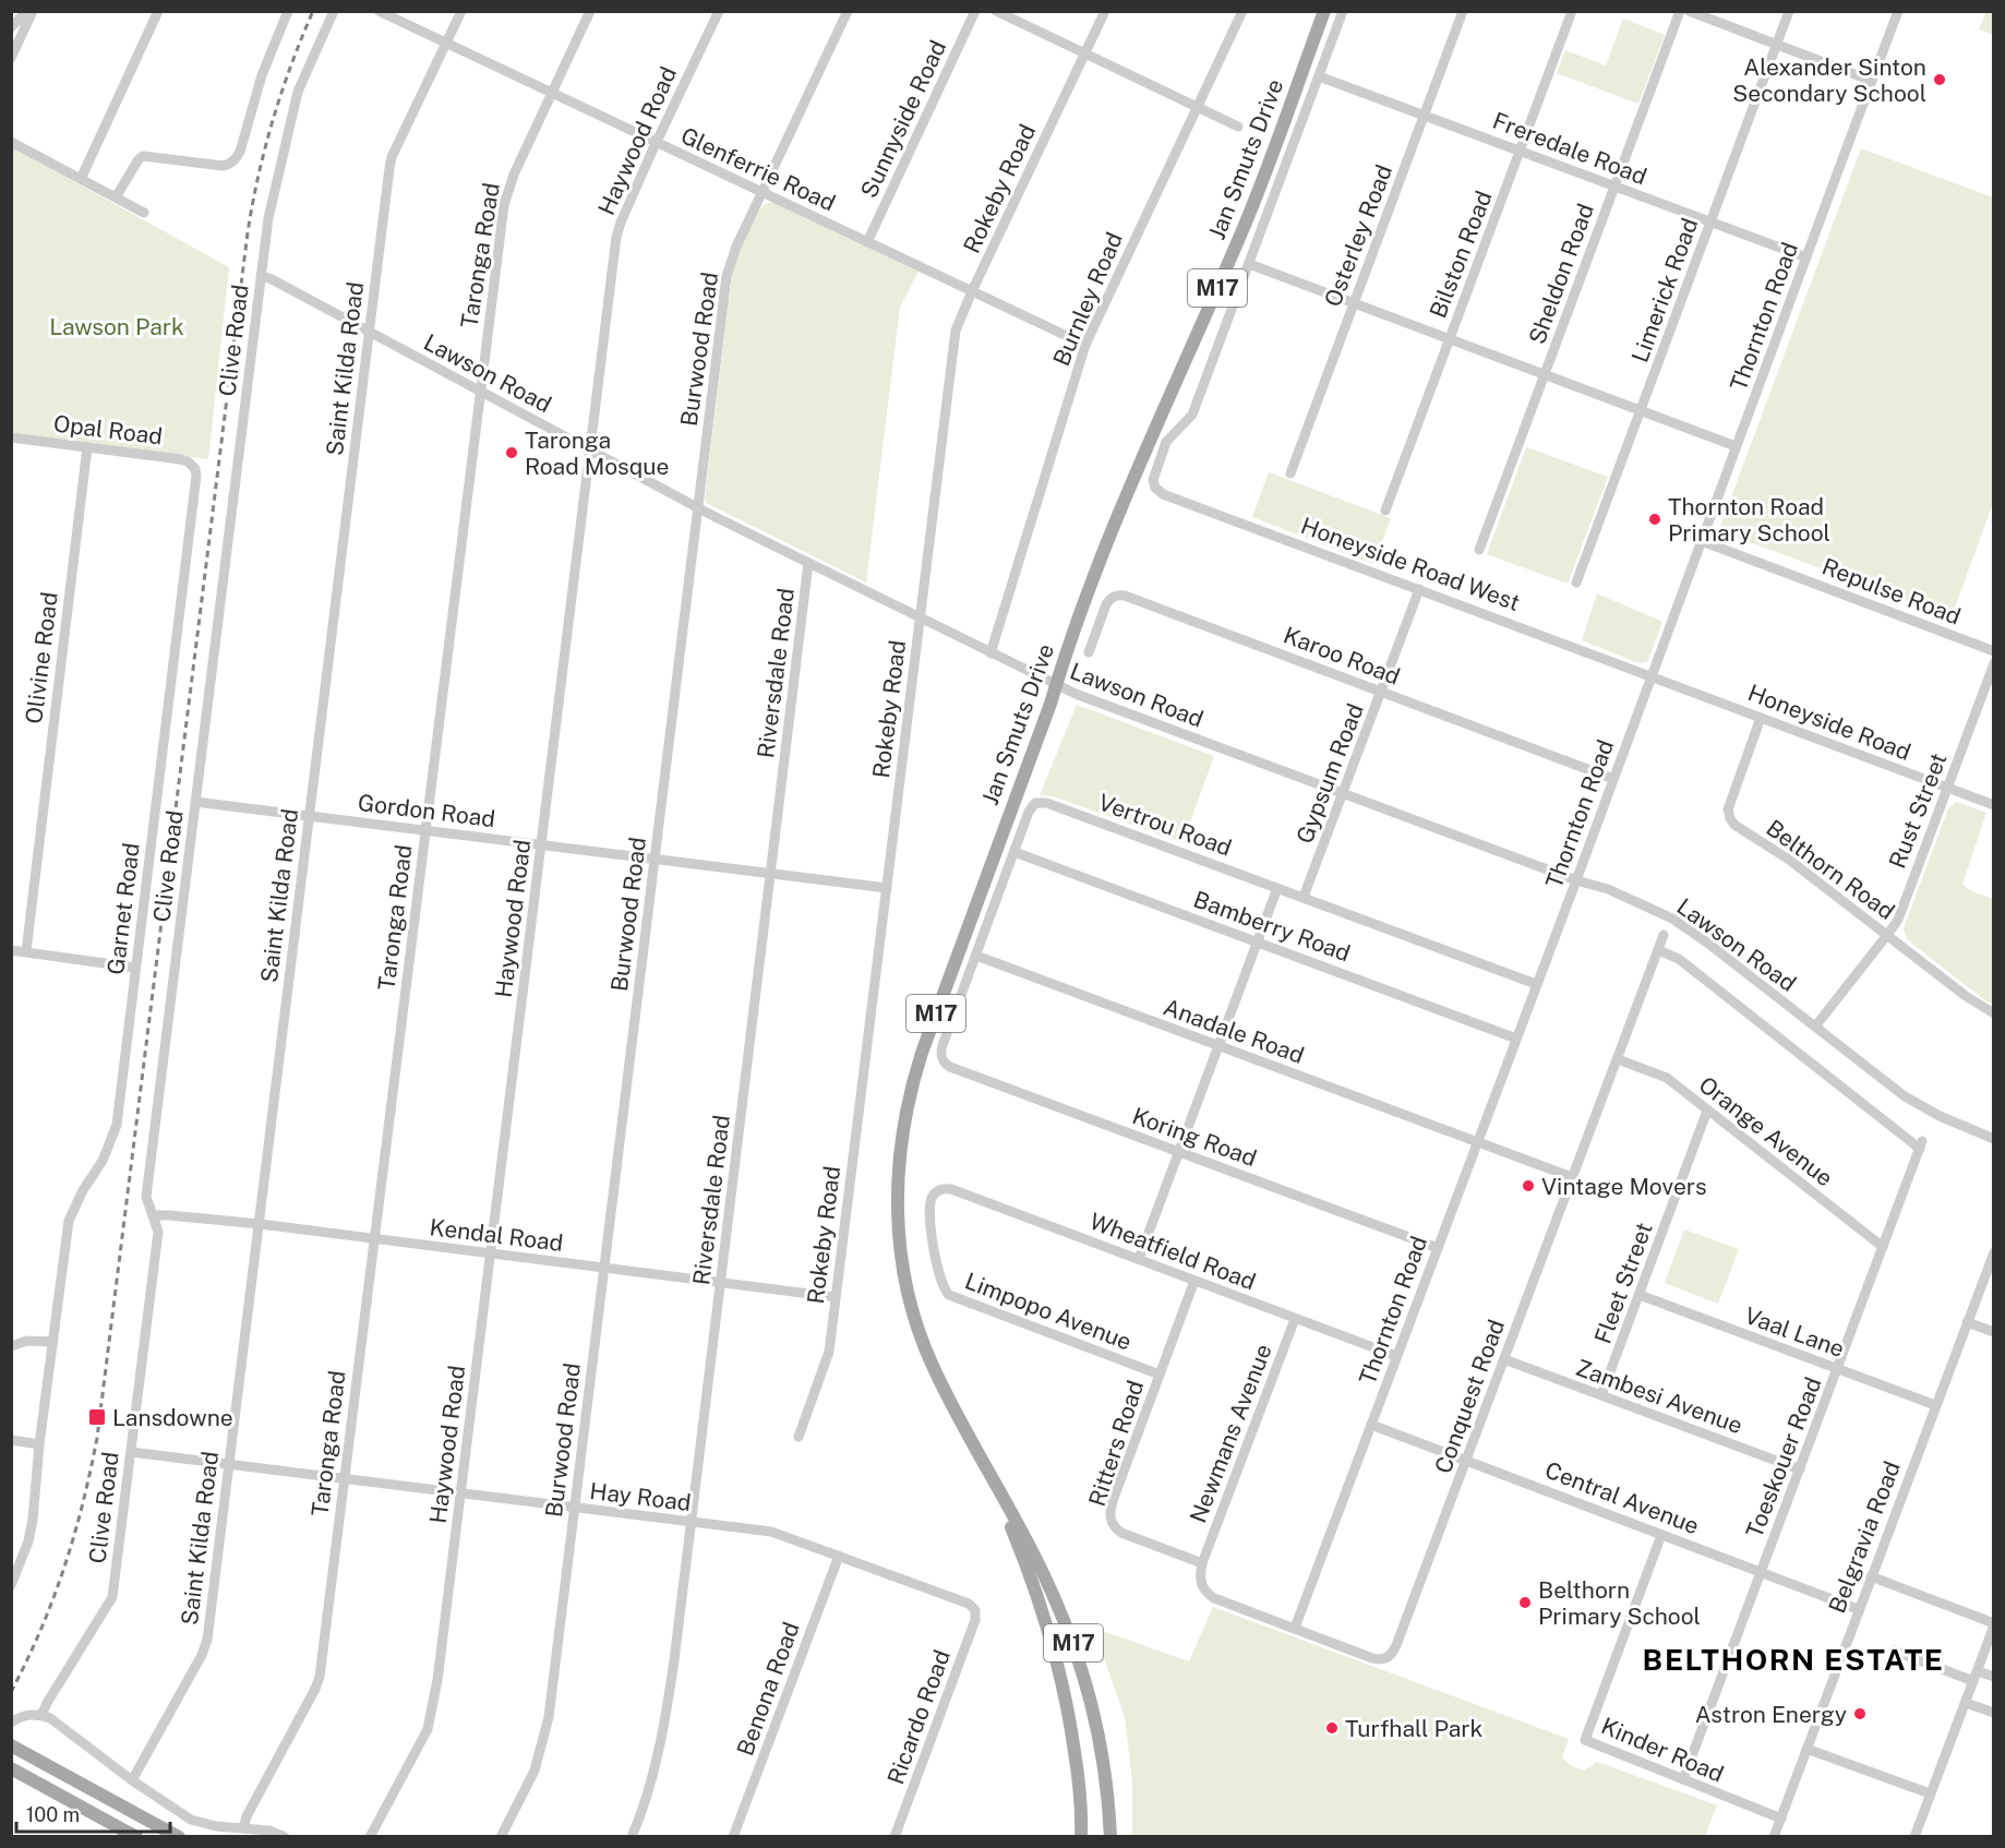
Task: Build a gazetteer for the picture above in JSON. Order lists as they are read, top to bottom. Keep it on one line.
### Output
{"streets":{"main road":["Jan Smuts Drive","M17"],"street":["Sunnyside Road","Haywood Road","Freredale Road","Glenferrie Road","Rokeby Road","Osterley Road","Bilston Road","Taronga Road","Sheldon Road","Limerick Road","Burnley Road","Thornton Road","Clive Road","Burwood Road","Saint Kilda Road","Lawson Road","Opal Road","Honeyside Road West","Repulse Road","Karoo Road","Olivine Road","Riversdale Road","Honeyside Road","Gypsum Road","Gordon Road","Rust Street","Vertrou Road","Belthorn Road","Garnet Road","Bamberry Road","Anadale Road","Orange Avenue","Koring Road","Kendal Road","Wheatfield Road","Fleet Street","Limpopo Avenue","Vaal Lane","Conquest Road","Zambesi Avenue","Newmans Avenue","Ritters Road","Toeskouer Road","Hay Road","Central Avenue","Belgravia Road","Benona Road","Ricardo Road","Kinder Road"]},"crossings":[["Sunnyside Road","Glenferrie Road"],["Haywood Road","Glenferrie Road"],["Haywood Road","Lawson Road"],["Haywood Road","Gordon Road"],["Haywood Road","Kendal Road"],["Haywood Road","Hay Road"],["Freredale Road","Osterley Road"],["Freredale Road","Bilston Road"],["Freredale Road","Sheldon Road"],["Freredale Road","Limerick Road"],["Freredale Road","Thornton Road"],["Jan Smuts Drive","Lawson Road"],["Glenferrie Road","Rokeby Road"],["Glenferrie Road","Taronga Road"],["Glenferrie Road","Burnley Road"],["Glenferrie Road","Burwood Road"],["Glenferrie Road","Saint Kilda Road"],["Rokeby Road","Lawson Road"],["Rokeby Road","Gordon Road"],["Rokeby Road","Kendal Road"],["Taronga Road","Lawson Road"],["Taronga Road","Gordon Road"],["Taronga Road","Kendal Road"],["Taronga Road","Hay Road"],["Burnley Road","Lawson Road"],["Thornton Road","Lawson Road"],["Thornton Road","Honeyside Road West"],["Thornton Road","Repulse Road"],["Thornton Road","Karoo Road"],["Thornton Road","Honeyside Road"],["Thornton Road","Vertrou Road"],["Thornton Road","Bamberry Road"],["Thornton Road","Anadale Road"],["Thornton Road","Koring Road"],["Thornton Road","Wheatfield Road"],["Thornton Road","Conquest Road"],["Thornton Road","Central Avenue"],["Clive Road","Lawson Road"],["Clive Road","Gordon Road"],["Clive Road","Kendal Road"],["Clive Road","Hay Road"],["Burwood Road","Lawson Road"],["Burwood Road","Gordon Road"],["Burwood Road","Kendal Road"],["Burwood Road","Hay Road"],["Saint Kilda Road","Lawson Road"],["Saint Kilda Road","Gordon Road"],["Saint Kilda Road","Kendal Road"],["Saint Kilda Road","Hay Road"],["Lawson Road","Riversdale Road"],["Lawson Road","Gypsum Road"],["Lawson Road","Rust Street"],["Opal Road","Olivine Road"],["Opal Road","Garnet Road"],["Honeyside Road West","Honeyside Road"],["Honeyside Road West","Gypsum Road"],["Karoo Road","Gypsum Road"],["Riversdale Road","Gordon Road"],["Riversdale Road","Kendal Road"],["Riversdale Road","Hay Road"],["Honeyside Road","Rust Street"],["Honeyside Road","Belthorn Road"],["Gypsum Road","Vertrou Road"],["Rust Street","Belthorn Road"],["Vertrou Road","Bamberry Road"],["Vertrou Road","Anadale Road"],["Vertrou Road","Koring Road"],["Anadale Road","Conquest Road"],["Orange Avenue","Fleet Street"],["Orange Avenue","Conquest Road"],["Orange Avenue","Toeskouer Road"],["Wheatfield Road","Limpopo Avenue"],["Wheatfield Road","Newmans Avenue"],["Wheatfield Road","Ritters Road"],["Fleet Street","Vaal Lane"],["Fleet Street","Zambesi Avenue"],["Limpopo Avenue","Ritters Road"],["Vaal Lane","Toeskouer Road"],["Vaal Lane","Belgravia Road"],["Conquest Road","Zambesi Avenue"],["Conquest Road","Newmans Avenue"],["Conquest Road","Ritters Road"],["Conquest Road","Toeskouer Road"],["Conquest Road","Central Avenue"],["Zambesi Avenue","Toeskouer Road"],["Newmans Avenue","Ritters Road"],["Toeskouer Road","Central Avenue"],["Toeskouer Road","Kinder Road"],["Hay Road","Benona Road"],["Hay Road","Ricardo Road"],["Central Avenue","Belgravia Road"],["Central Avenue","Kinder Road"],["Belgravia Road","Kinder Road"]],"districts":["BELTHORN ESTATE"],"parks":["Lawson Park"],"places":{"other":["Alexander Sinton Secondary School","Taronga Road Mosque","Thornton Road Primary School","Vintage Movers","Belthorn Primary School","Astron Energy","Turfhall Park"],"transit":["Lansdowne"]},"scale_bar":"100 m"}
